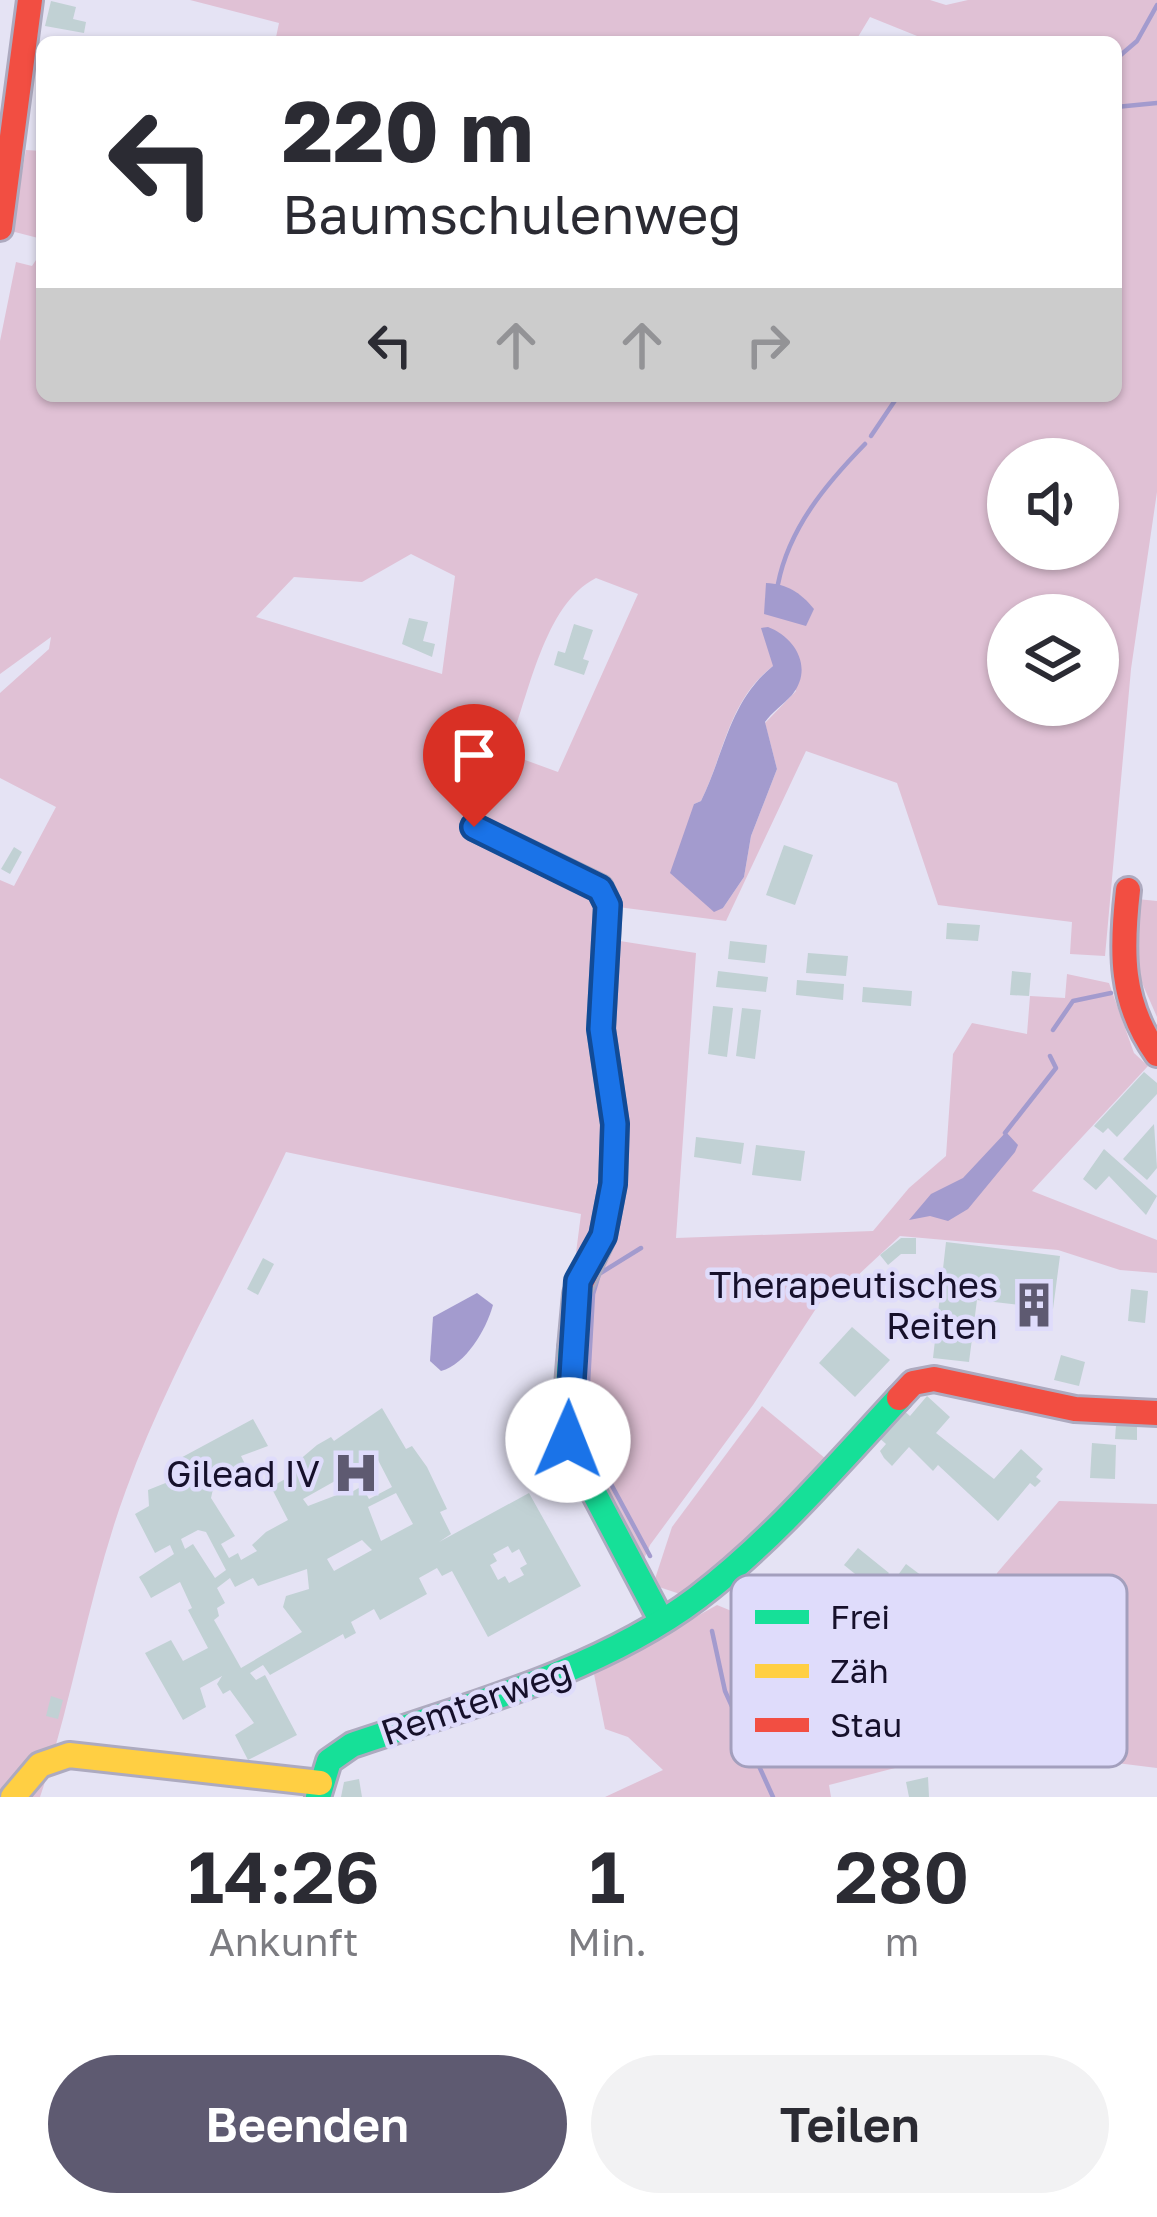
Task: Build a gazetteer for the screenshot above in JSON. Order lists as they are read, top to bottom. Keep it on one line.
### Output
{"streets":{"street":["Remterweg"]},"places":{"building":["Therapeutisches Reiten"],"hospital":["Gilead IV"]},"legend":["Frei","Zäh","Stau"],"page":{"turn":["220 m","Baumschulenweg"],"eta":["14:26","Ankunft","1","Min.","280","m"],"buttons":["Beenden","Teilen"]}}
